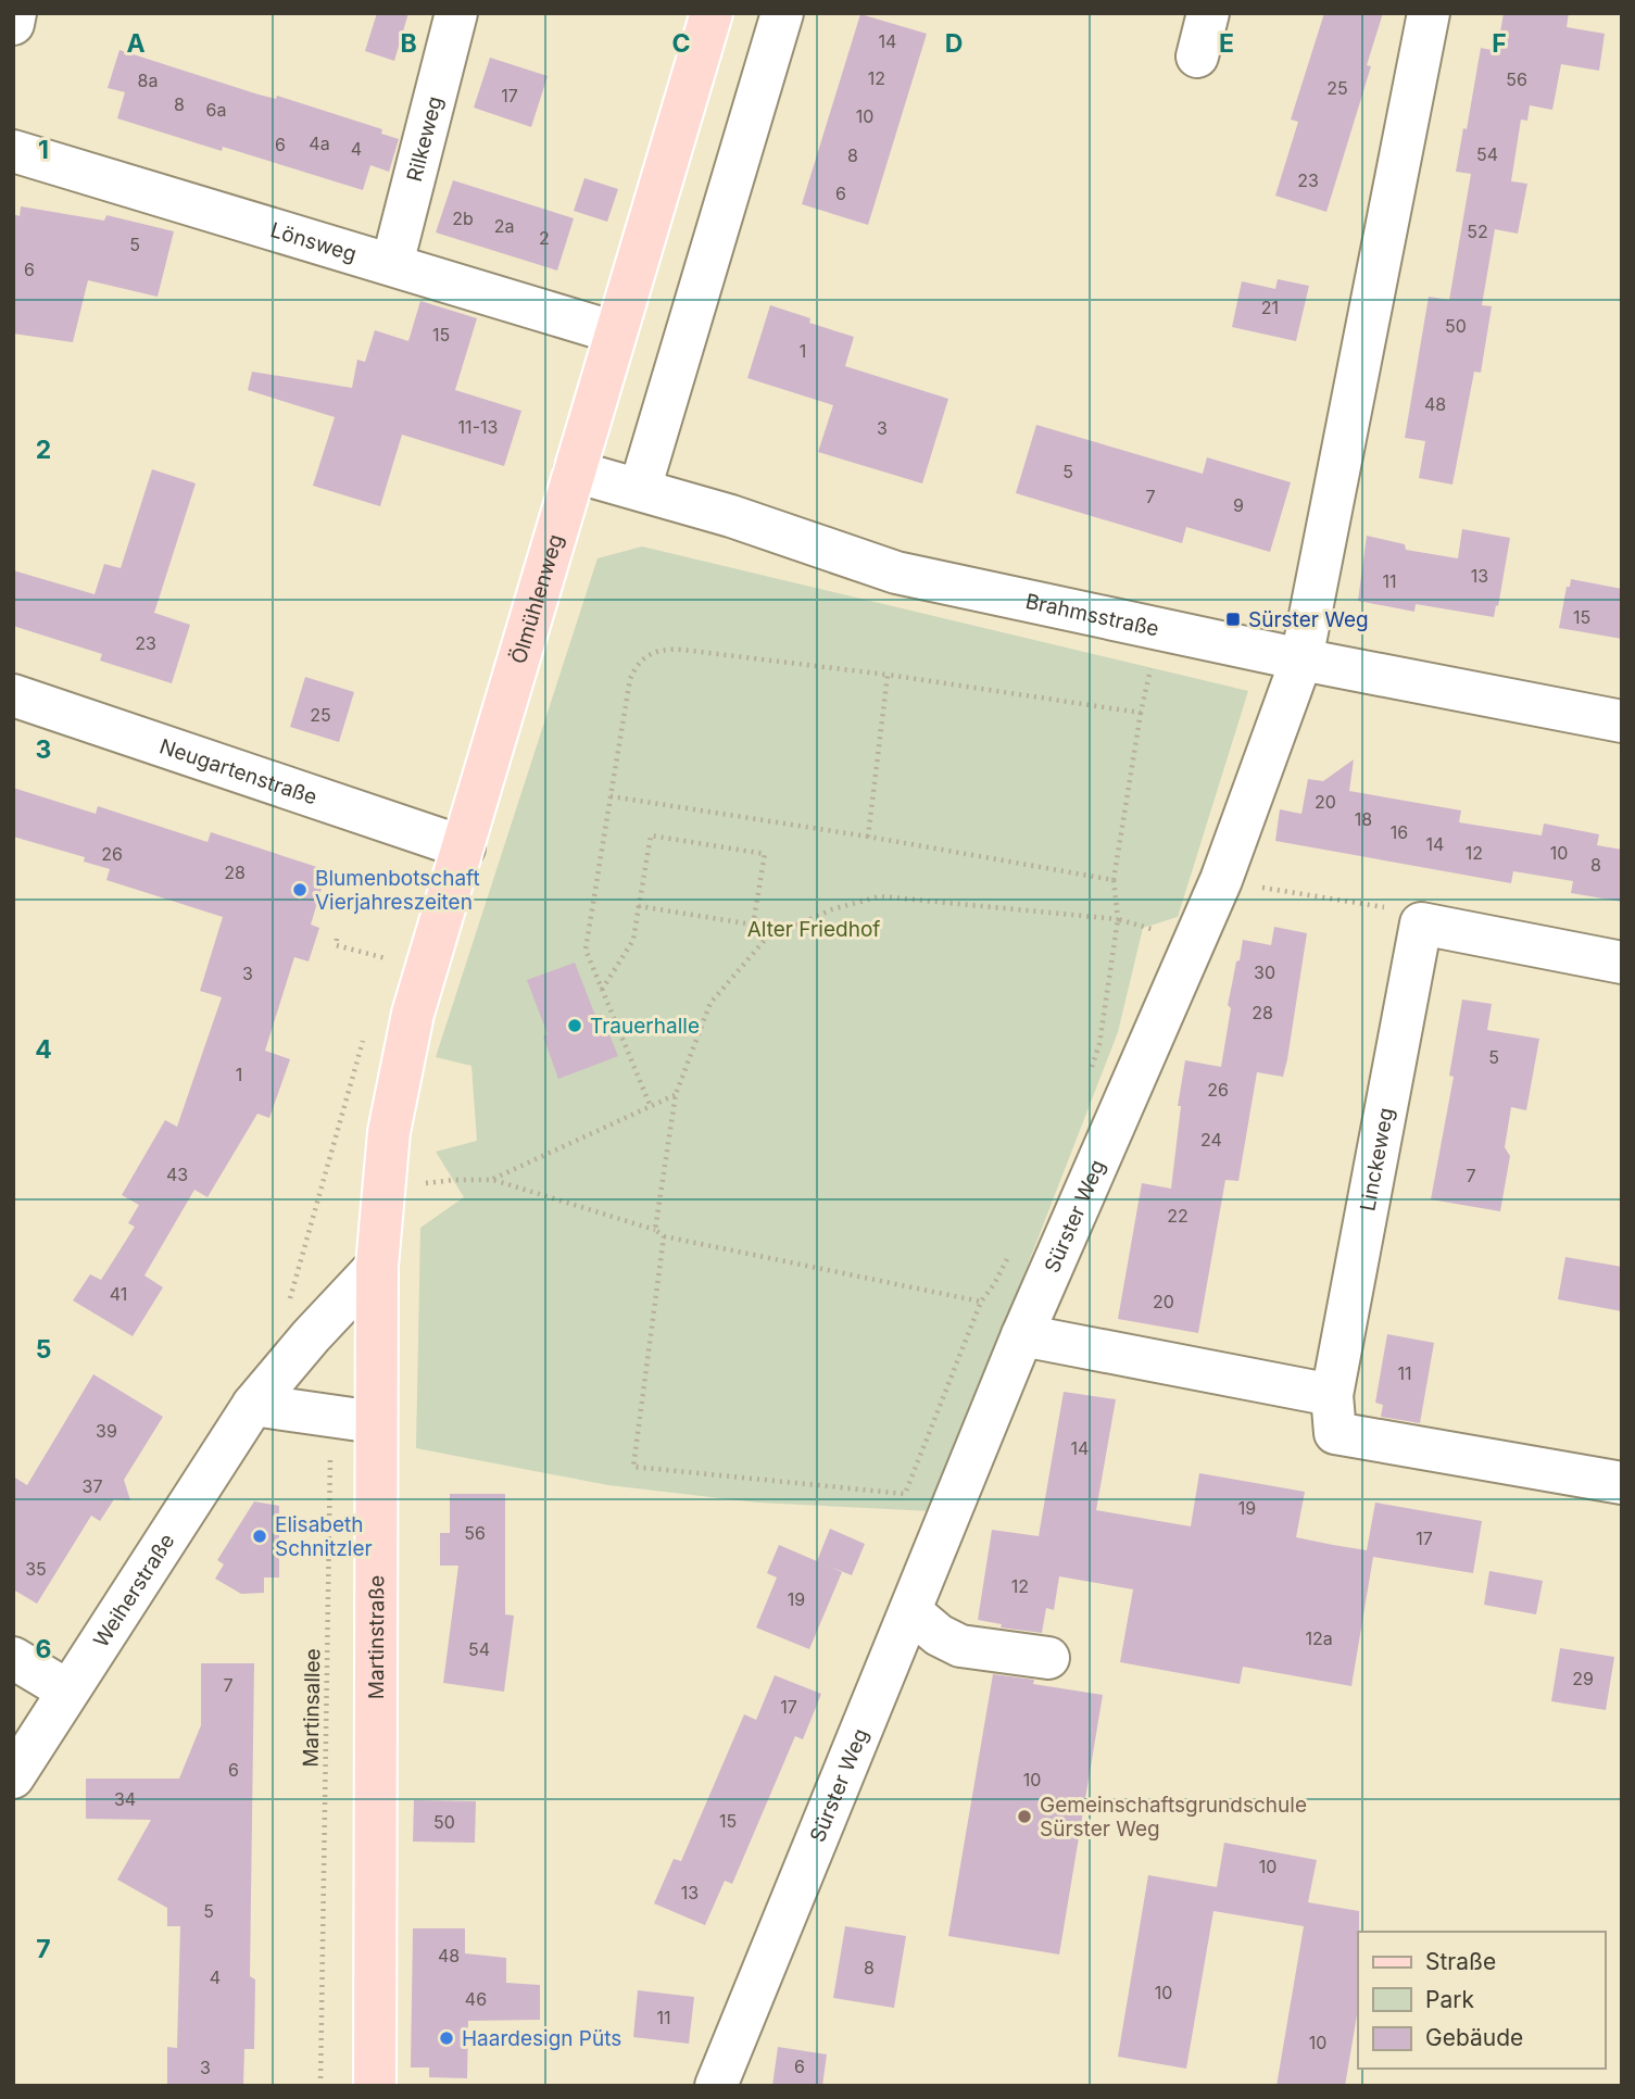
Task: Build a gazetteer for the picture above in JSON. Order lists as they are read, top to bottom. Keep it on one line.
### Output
{"streets":{"main road":["Ölmühlenweg","Martinstraße"],"street":["Rilkeweg","Lönsweg","Brahmsstraße","Neugartenstraße","Linckeweg","Sürster Weg","Weiherstraße"],"path":["Martinsallee"]},"crossings":[["Rilkeweg","Lönsweg"],["Lönsweg","Ölmühlenweg"],["Ölmühlenweg","Brahmsstraße"],["Ölmühlenweg","Neugartenstraße"],["Ölmühlenweg","Martinstraße"],["Brahmsstraße","Sürster Weg"],["Weiherstraße","Martinstraße"]],"parks":["Alter Friedhof"],"places":{"transit":["Sürster Weg"],"other":["Blumenbotschaft Vierjahreszeiten","Trauerhalle","Elisabeth Schnitzler","Gemeinschaftsgrundschule Sürster Weg","Haardesign Püts"]},"house_numbers":["14","12","56","8a","25","17","8","6a","10","4a","6","4","54","8","23","6","2b","2a","52","2","5","6","21","50","15","1","48","11-13","3","5","7","9","13","11","15","23","25","20","18","16","14","12","10","26","8","28","30","3","28","5","1","26","24","43","7","22","41","20","11","39","14","37","19","56","17","35","12","19","12a","54","29","7","17","6","10","34","15","50","10","13","5","48","8","4","10","46","11","10","6","3"],"legend":["Straße","Park","Gebäude"],"grid":{"columns":["A","B","C","D","E","F"],"rows":["1","2","3","4","5","6","7"]}}
